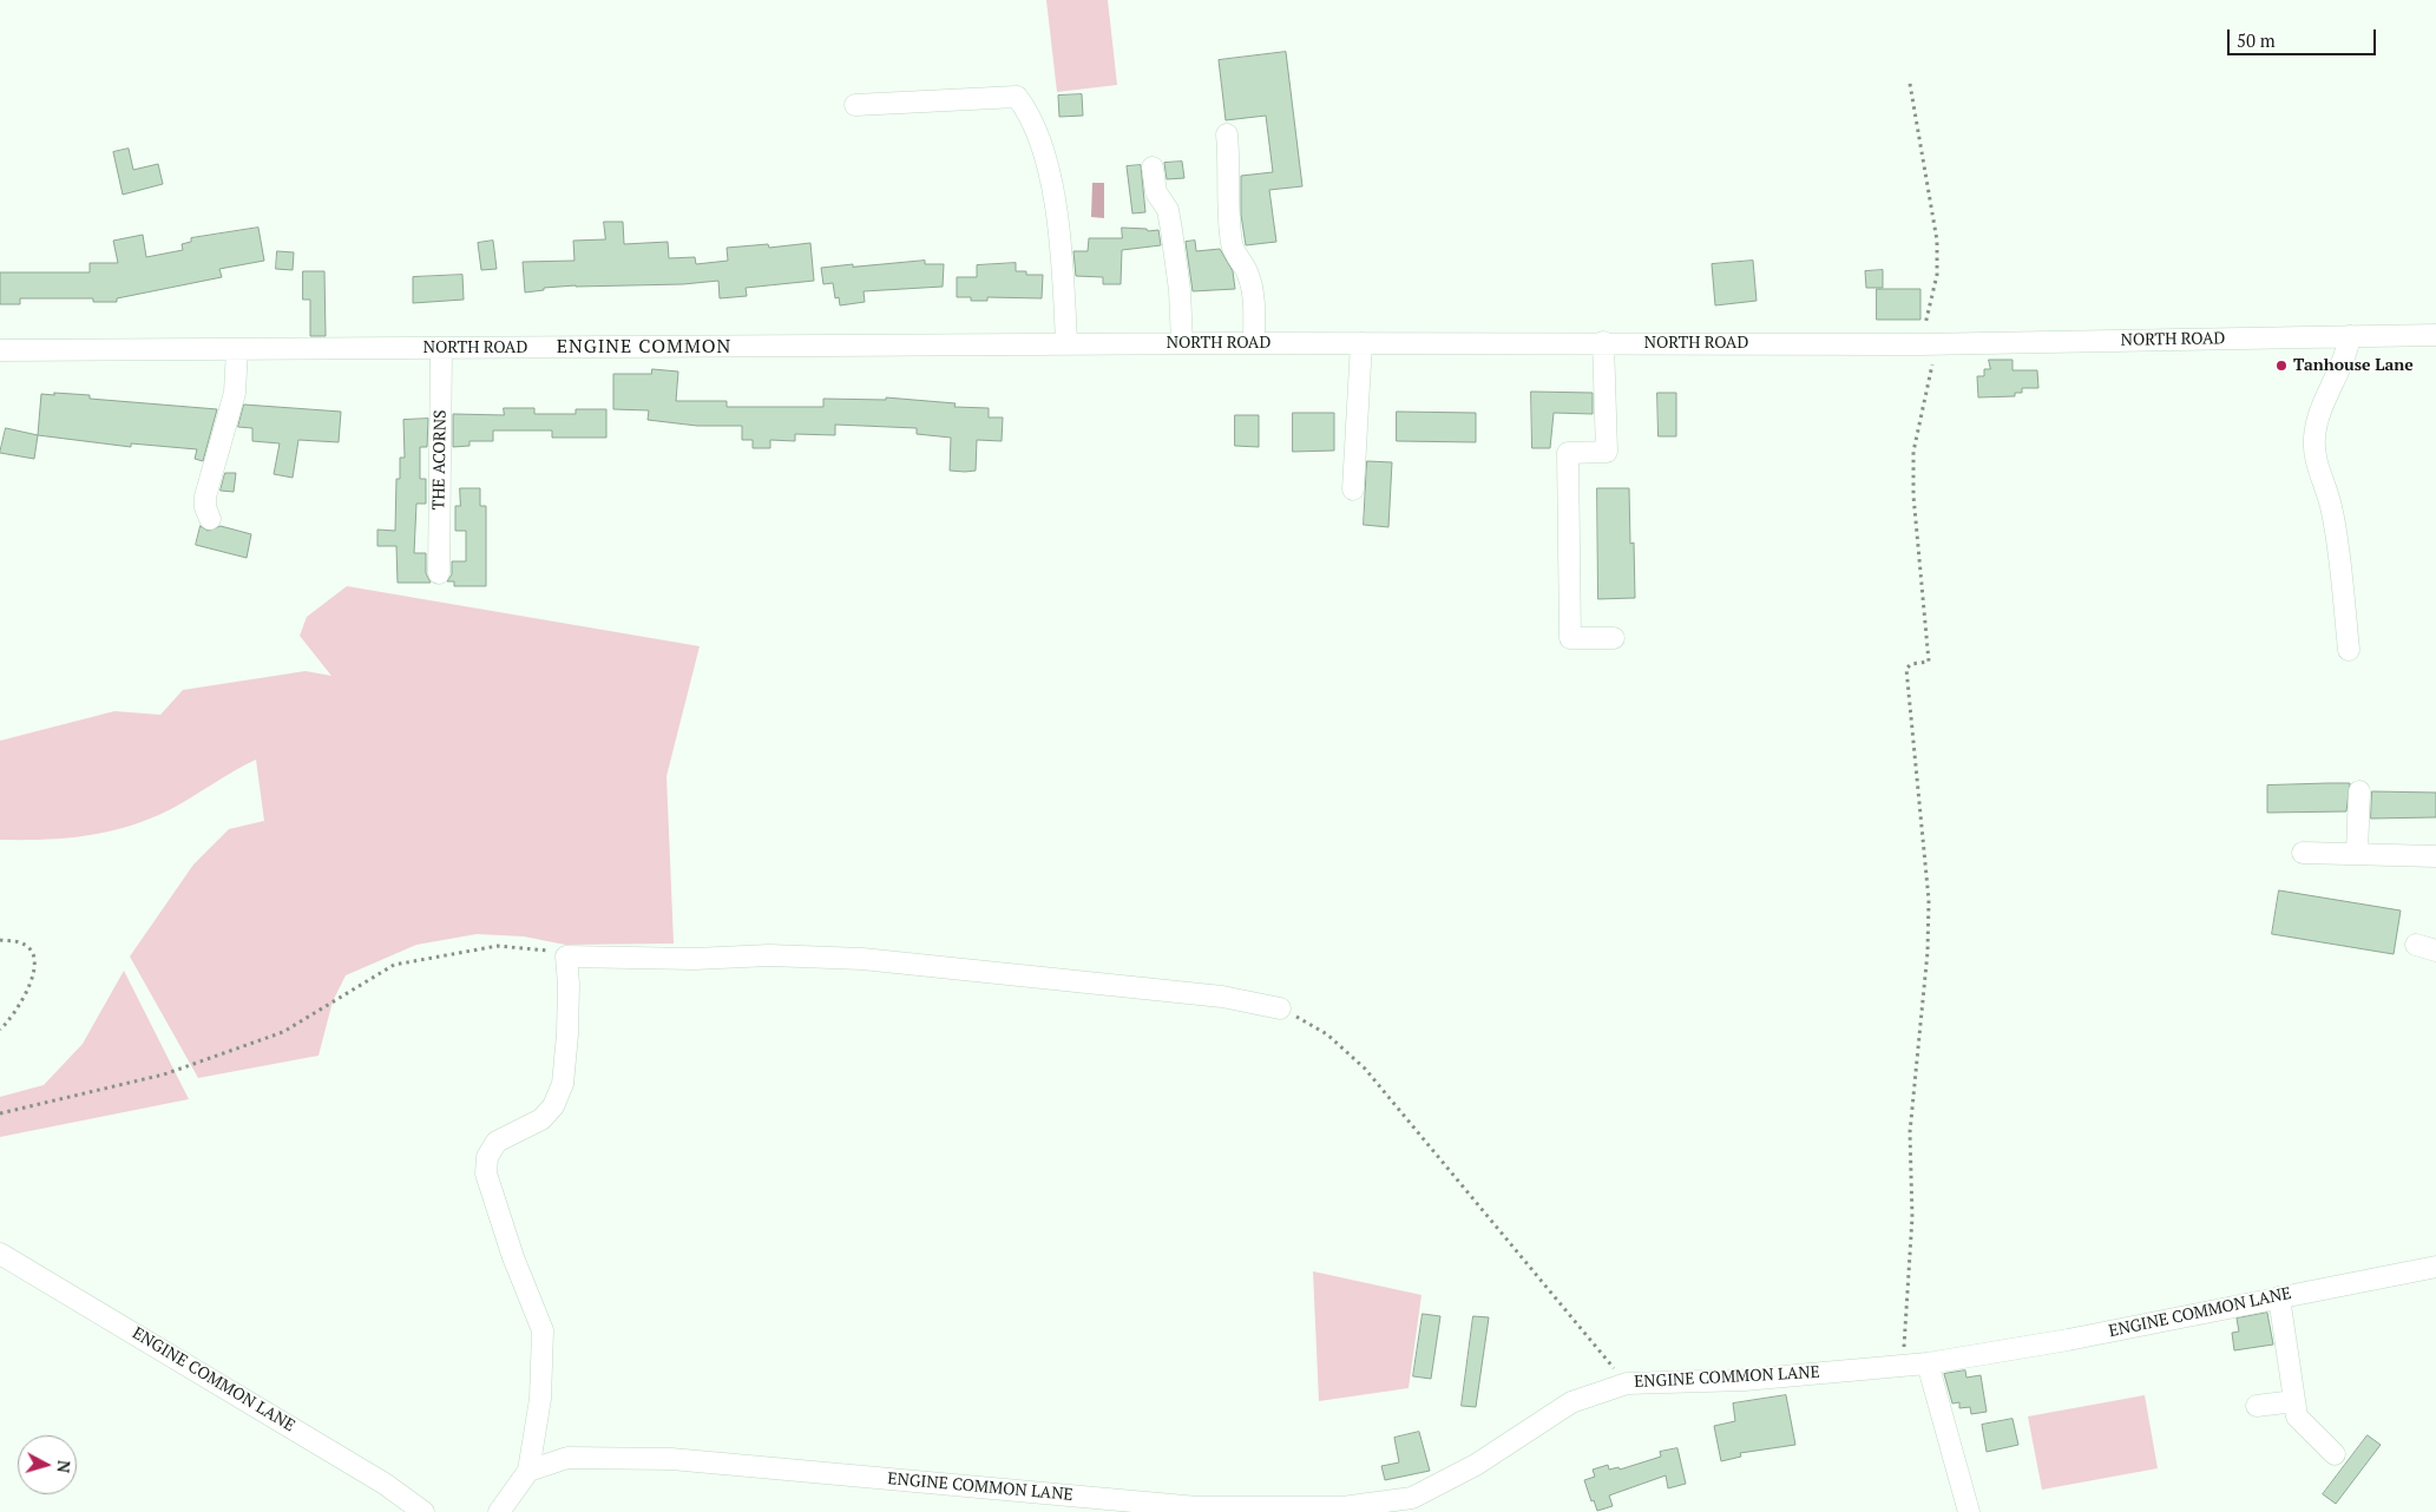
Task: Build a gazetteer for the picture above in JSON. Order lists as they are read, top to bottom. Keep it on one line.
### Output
{"streets":{"street":["NORTH ROAD","THE ACORNS","ENGINE COMMON LANE"]},"crossings":[["NORTH ROAD","THE ACORNS"]],"districts":["ENGINE COMMON"],"places":["Tanhouse Lane"],"scale_bar":"50 m","north":"right"}
